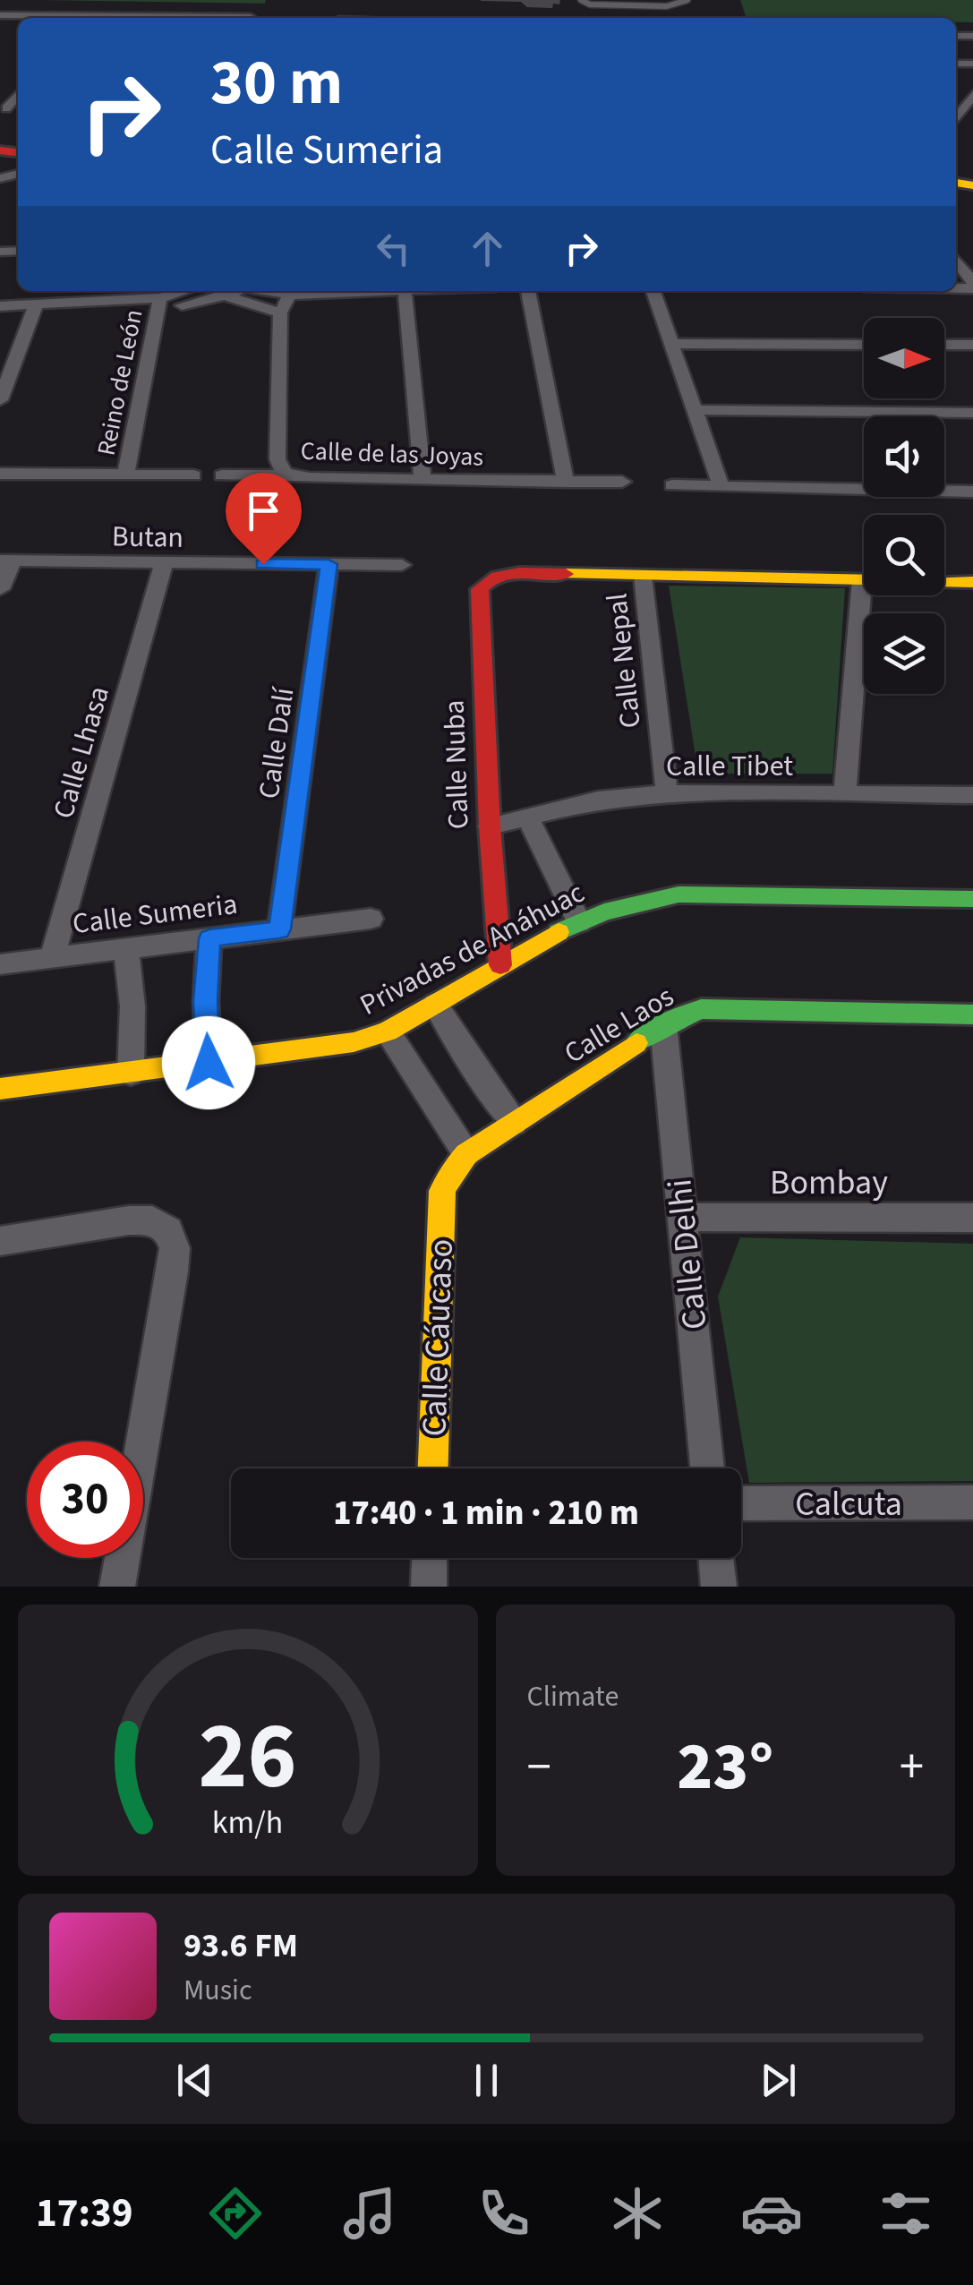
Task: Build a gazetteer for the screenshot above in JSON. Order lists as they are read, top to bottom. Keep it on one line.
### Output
{"streets":{"street":["Reino de León","Calle de las Joyas","Butan","Calle Nepal","Calle Dalí","Calle Lhasa","Calle Nuba","Calle Tibet","Calle Sumeria","Privadas de Anáhuac","Calle Laos","Bombay","Calle Delhi","Calle Cáucaso","Calcuta"]},"crossings":[["Butan","Calle Dalí"],["Butan","Calle Lhasa"],["Calle Nepal","Calle Nuba"],["Calle Nepal","Calle Tibet"],["Calle Dalí","Calle Sumeria"],["Calle Lhasa","Calle Sumeria"],["Calle Nuba","Calle Tibet"],["Calle Nuba","Privadas de Anáhuac"],["Calle Laos","Calle Delhi"],["Calle Laos","Calle Cáucaso"],["Bombay","Calle Delhi"]],"north":"right","page":{"turn":["30 m","Calle Sumeria"],"limit":"30","trip":"17:40 · 1 min · 210 m","tile":"Climate","heat":["−","23°","+"],"song":["93.6 FM","Music"],"tabs":"17:39","gauge":["26","km/h"]}}
